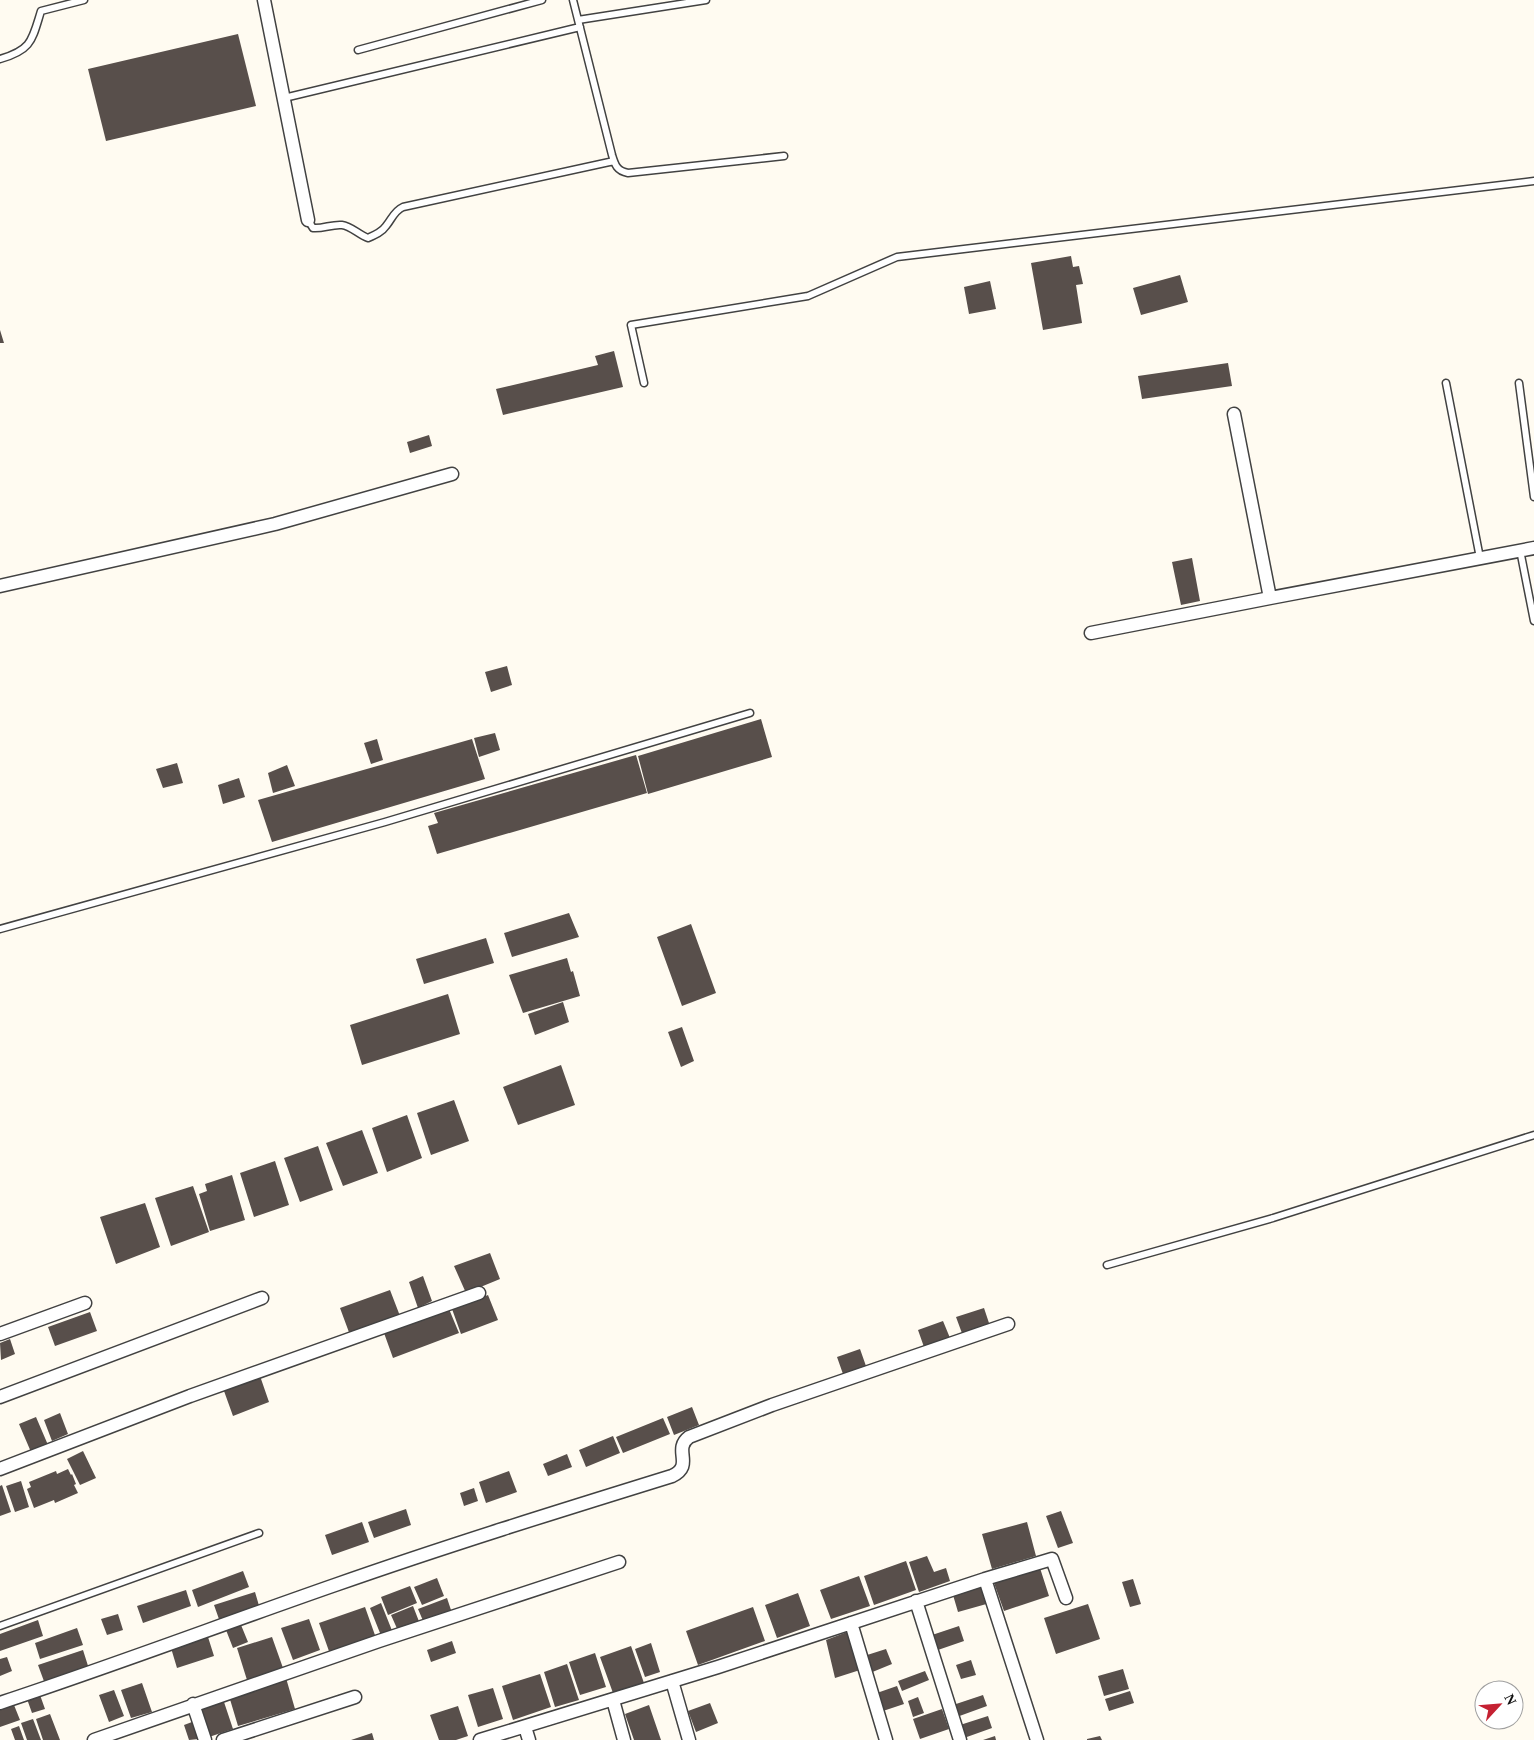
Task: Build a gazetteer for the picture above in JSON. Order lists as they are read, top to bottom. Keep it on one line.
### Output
{"north":"top right"}
